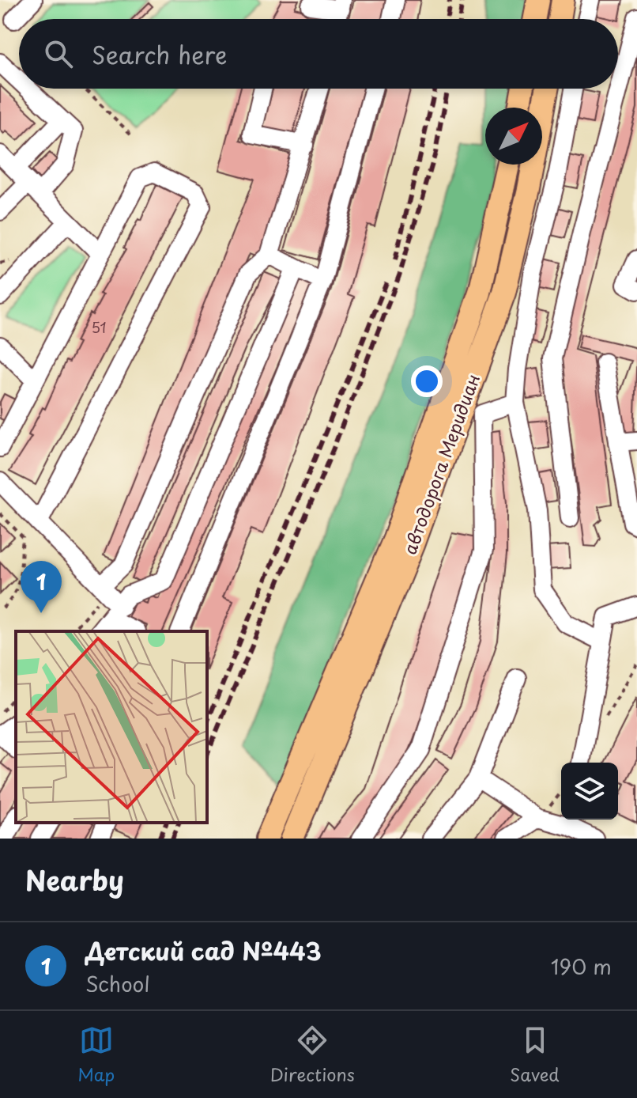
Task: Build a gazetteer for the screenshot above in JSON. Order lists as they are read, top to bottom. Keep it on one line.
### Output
{"streets":{"main road":["автодорога Меридиан"]},"house_numbers":["51"],"north":"top right","page":{"search":"Search here","pins":"1","heading":"Nearby","list":[{"mark":"1","name":"Детский сад №443","note":"School","value":"190 m"}],"nav":["Map","Directions","Saved"]}}
